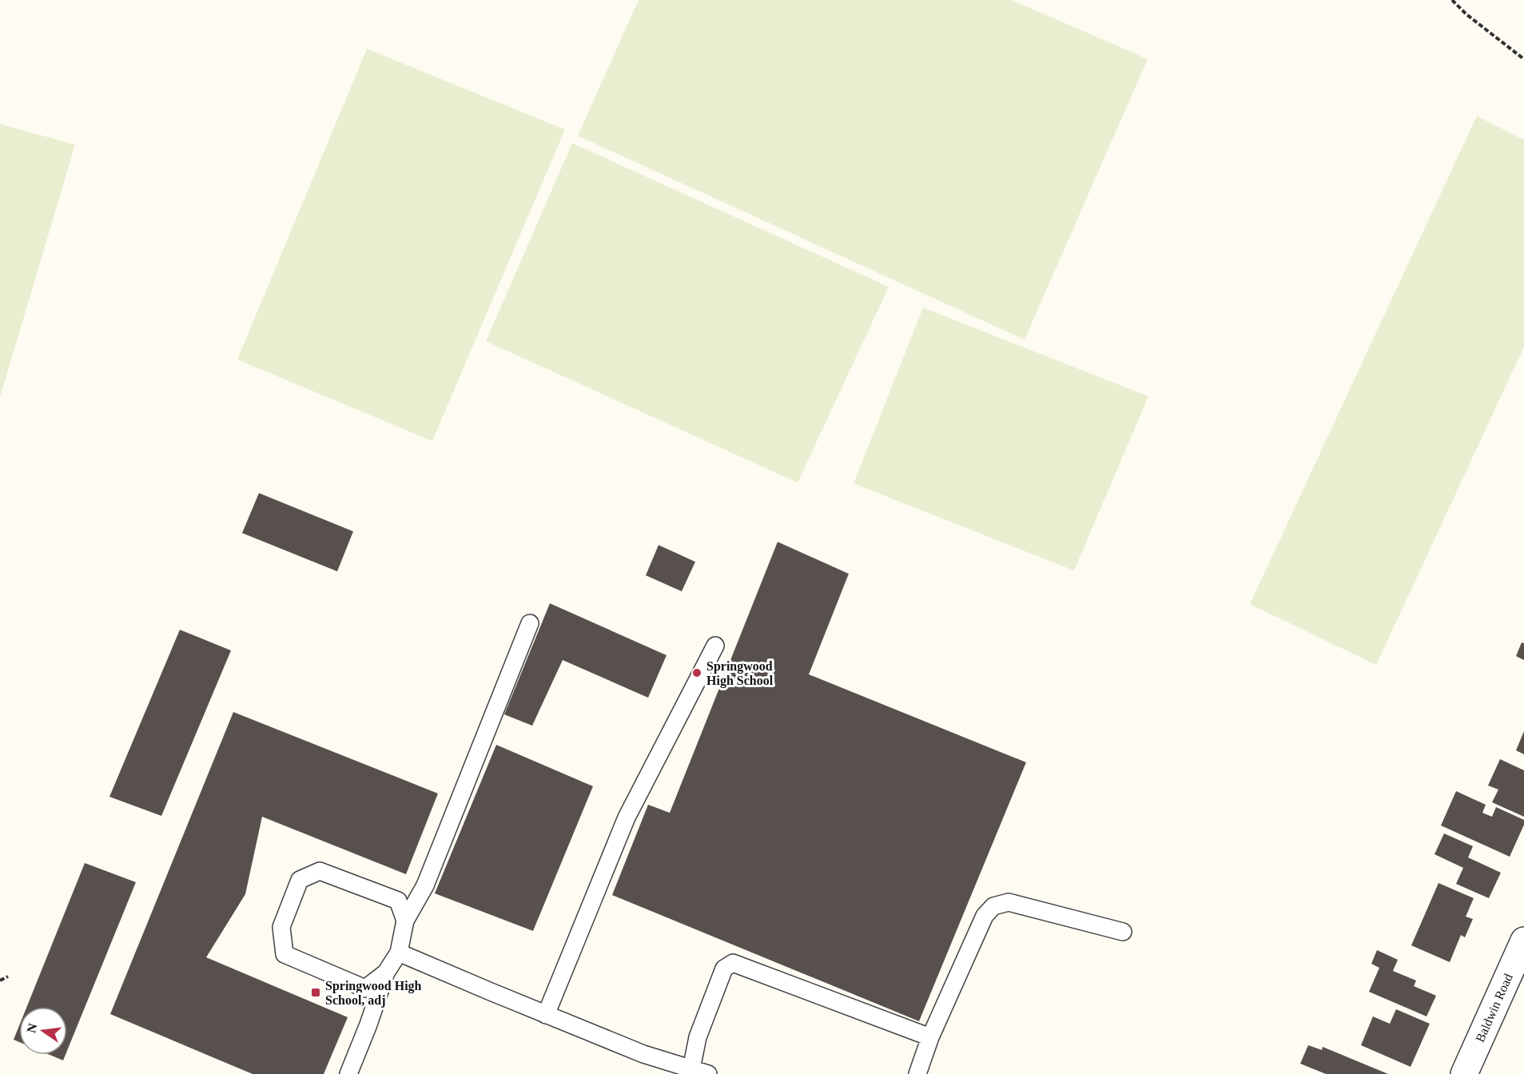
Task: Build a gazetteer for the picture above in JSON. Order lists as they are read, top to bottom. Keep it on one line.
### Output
{"streets":{"street":["Baldwin Road"]},"places":{"other":["Springwood High School"],"transit":["Springwood High School, adj"]},"north":"left"}
